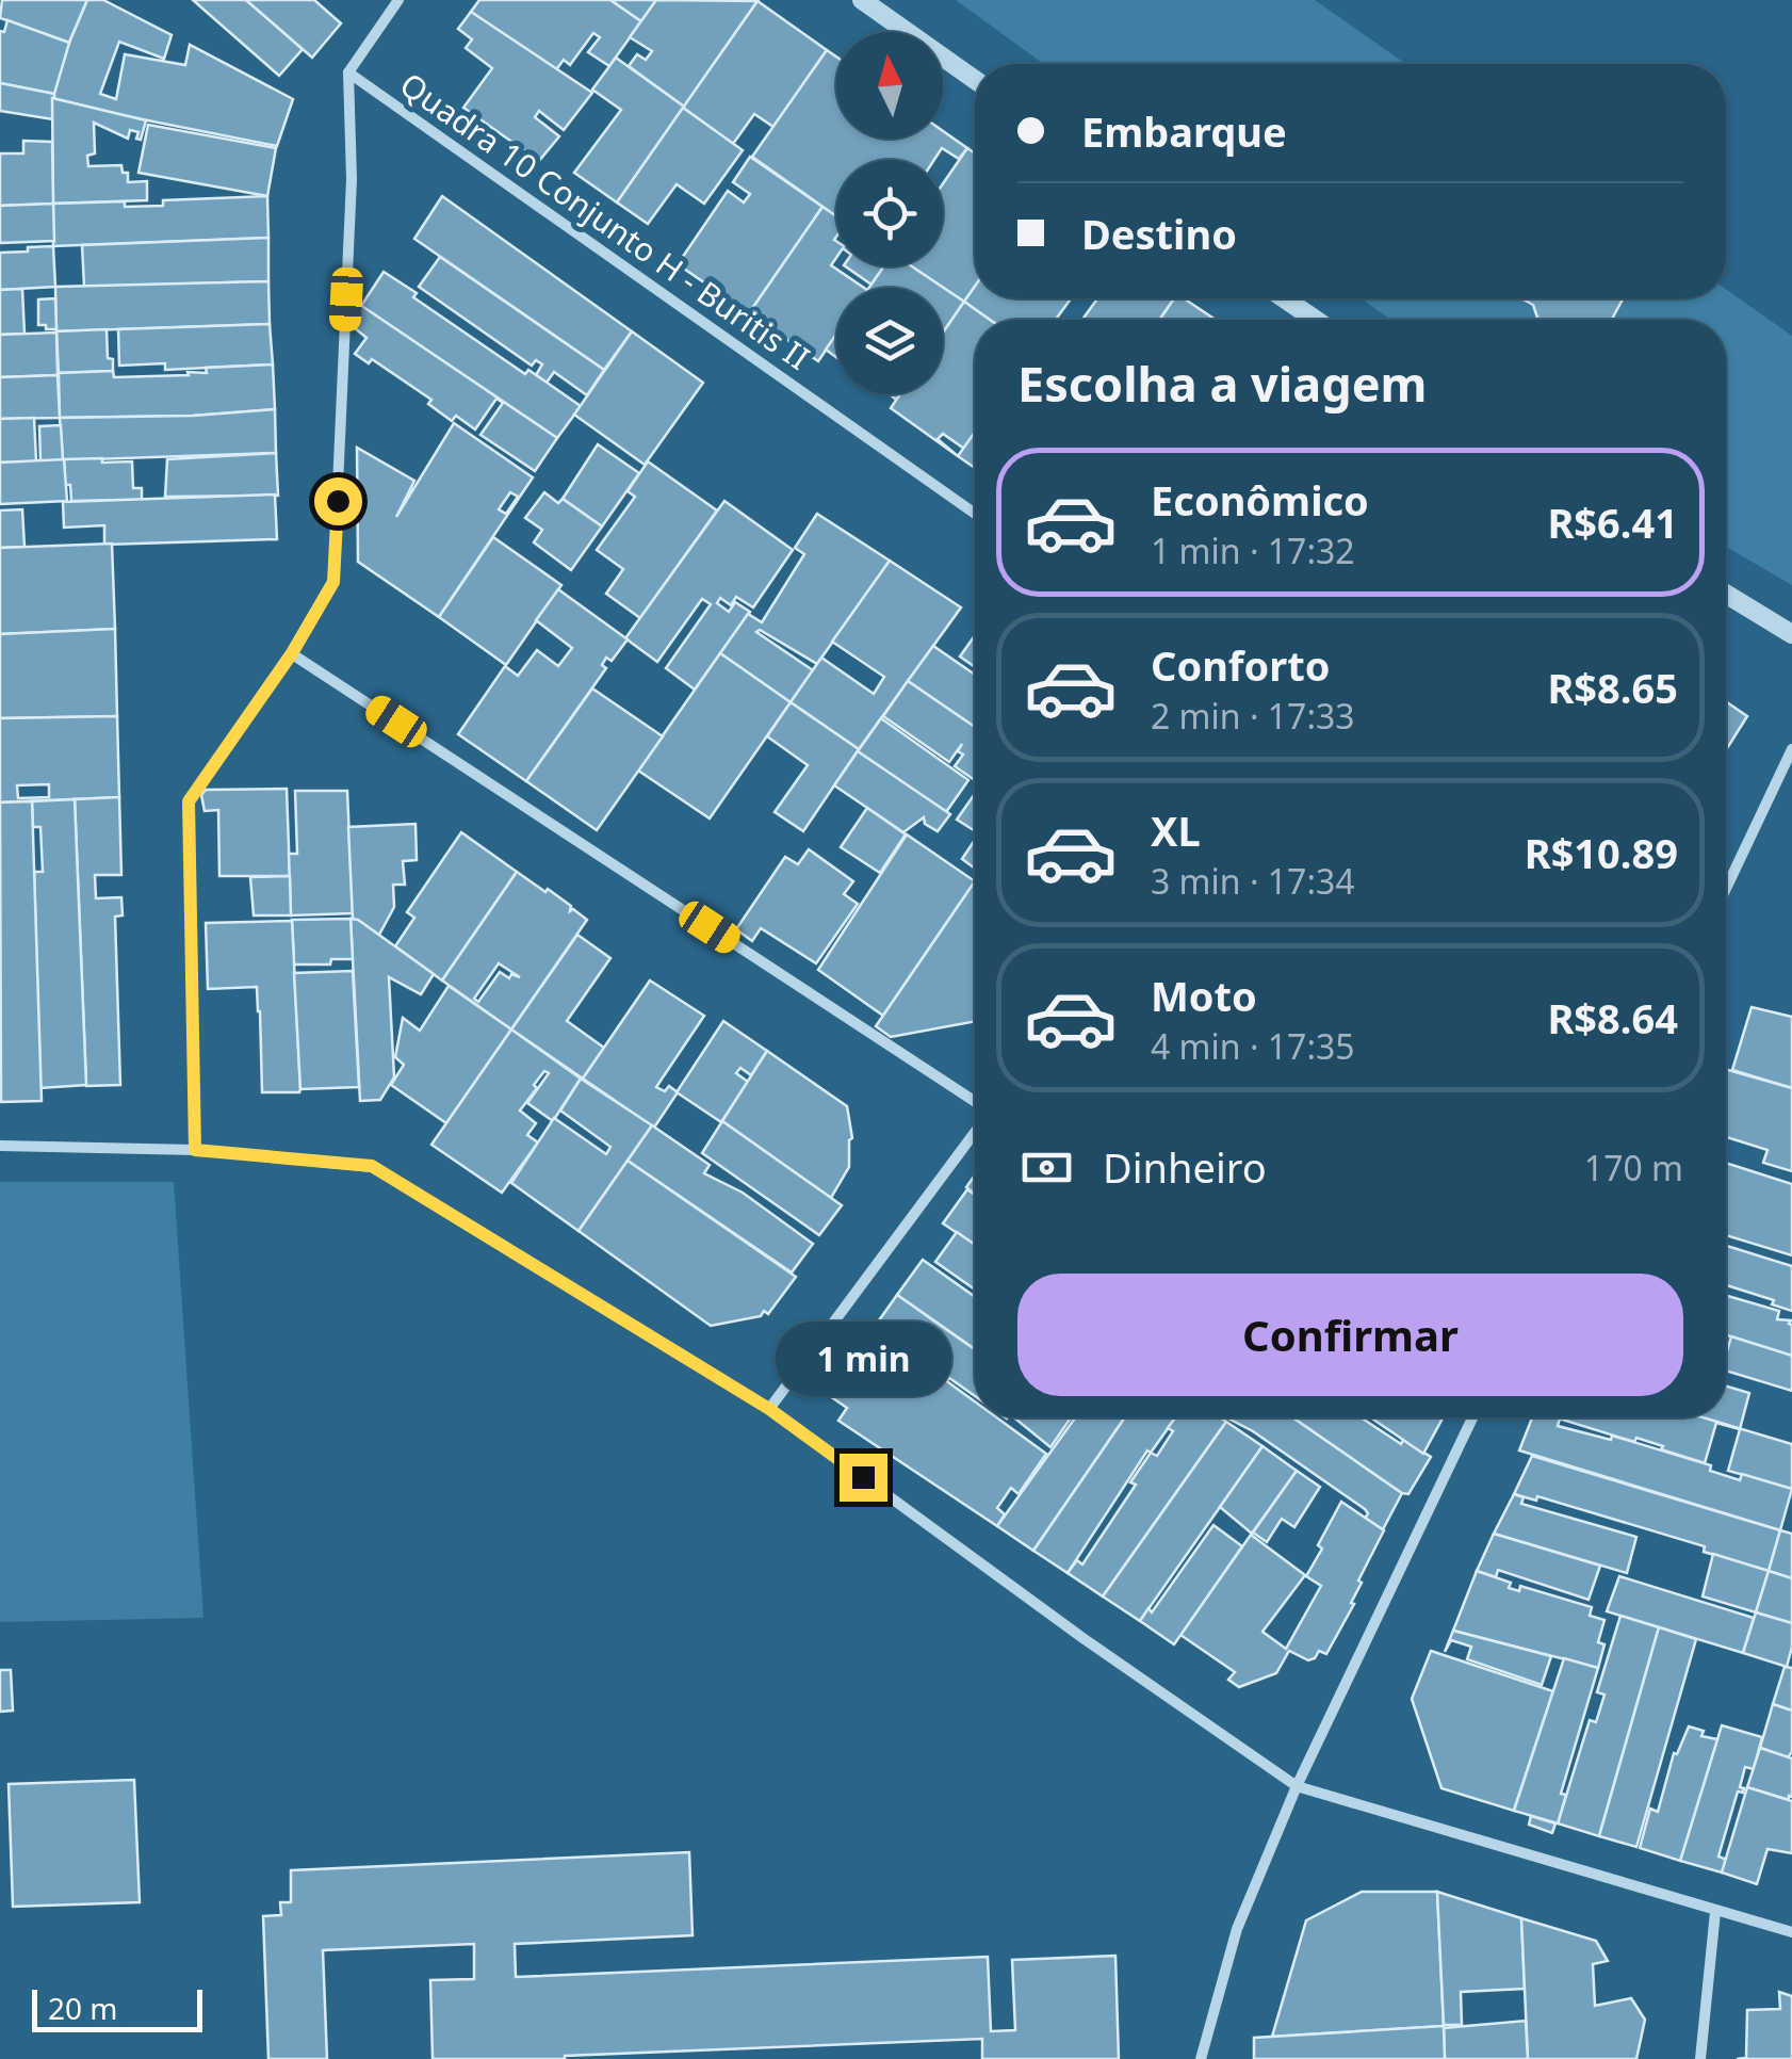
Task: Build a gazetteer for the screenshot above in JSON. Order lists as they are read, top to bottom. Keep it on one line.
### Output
{"streets":{"street":["Quadra 10 Conjunto H - Buritis II"]},"scale_bar":"20 m","north":"top","page":{"banner":["Embarque","Destino"],"heading":"Escolha a viagem","list":[{"name":"Econômico","note":"1 min · 17:32","value":"R$6.41"},{"name":"Conforto","note":"2 min · 17:33","value":"R$8.65"},{"name":"XL","note":"3 min · 17:34","value":"R$10.89"},{"name":"Moto","note":"4 min · 17:35","value":"R$8.64"}],"pay":["Dinheiro","170 m"],"buttons":"Confirmar","bubble":"1 min","scale":"20 m"}}
